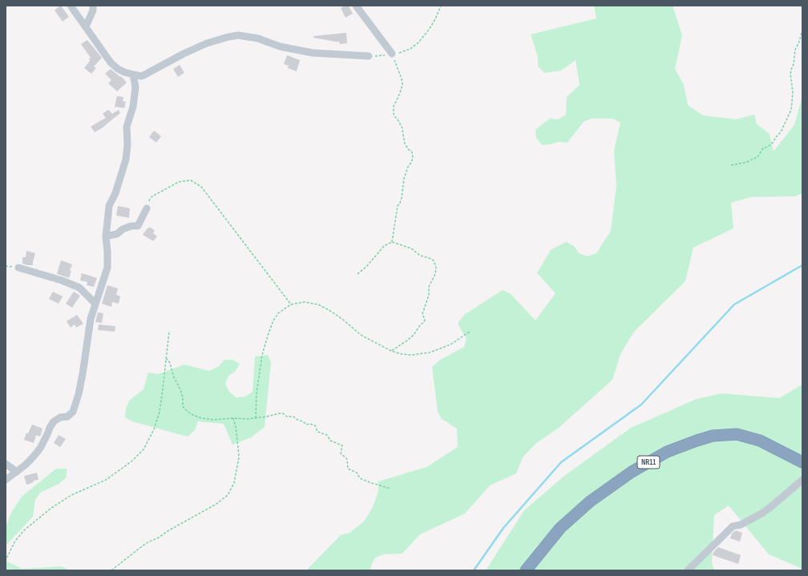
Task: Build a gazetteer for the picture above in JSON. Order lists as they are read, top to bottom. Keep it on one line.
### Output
{"streets":{"highway":["NR11"]}}
